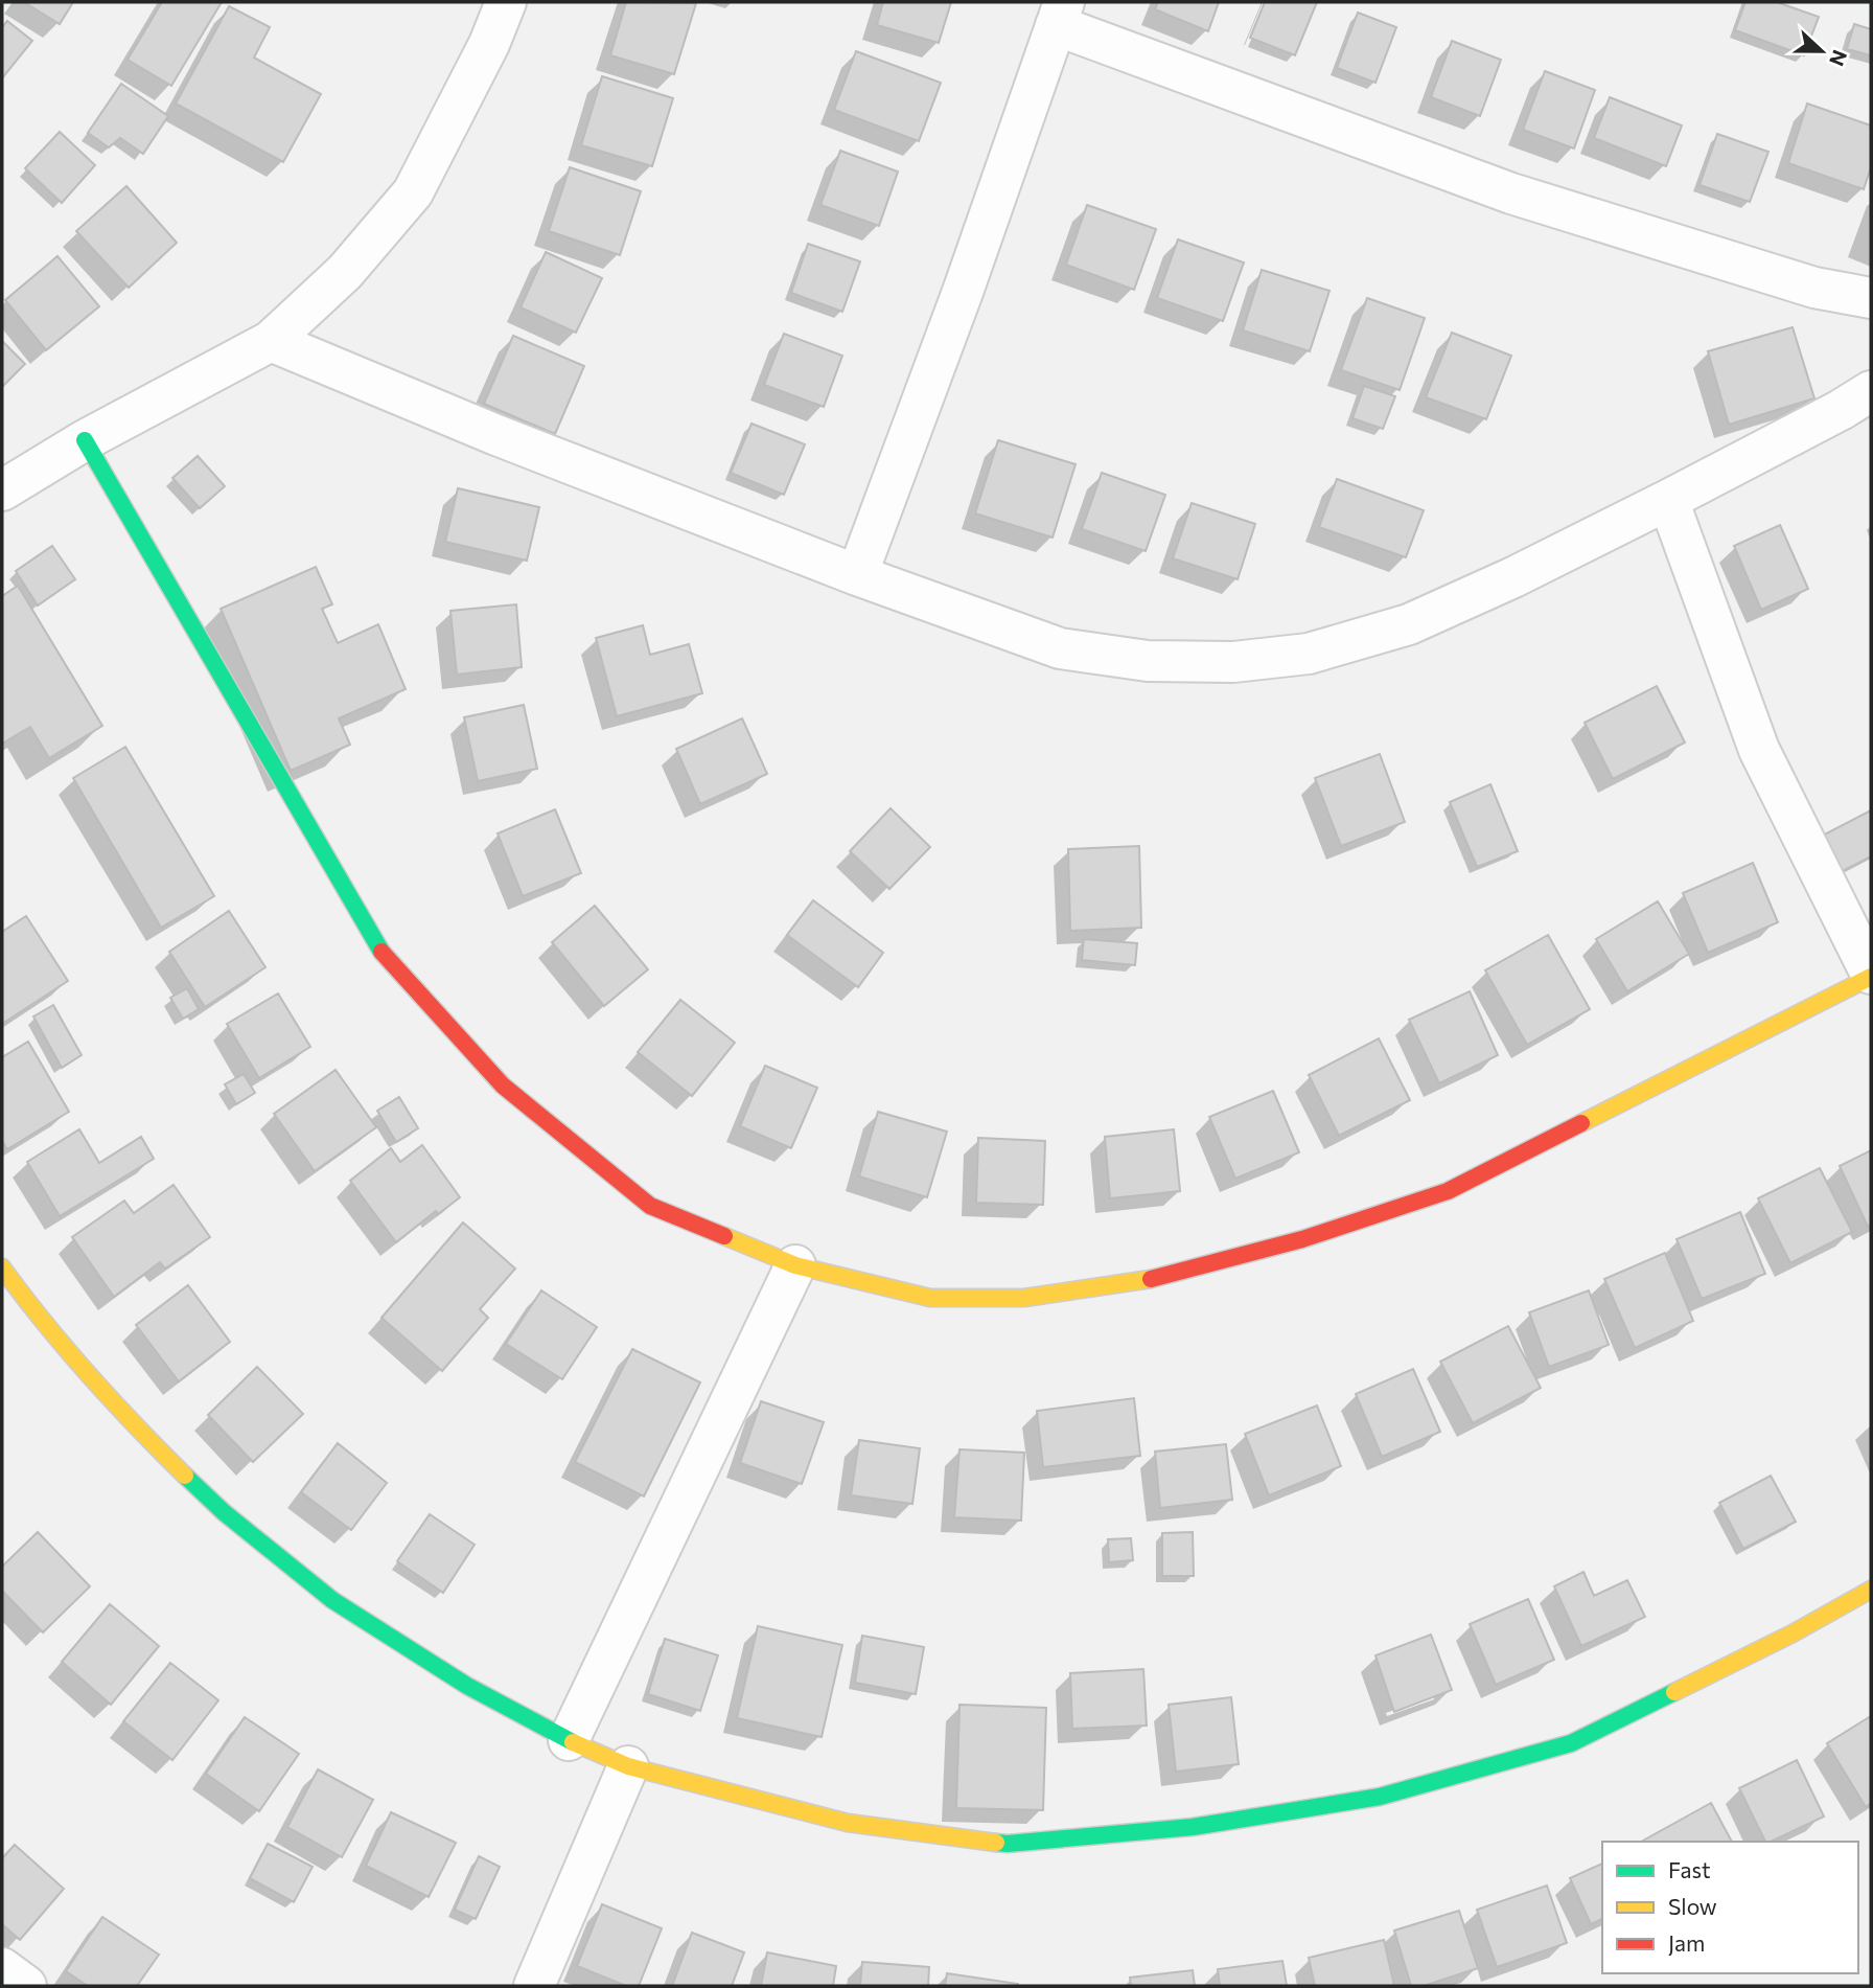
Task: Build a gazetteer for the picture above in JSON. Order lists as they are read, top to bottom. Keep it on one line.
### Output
{"legend":["Fast","Slow","Jam"],"north":"right"}
